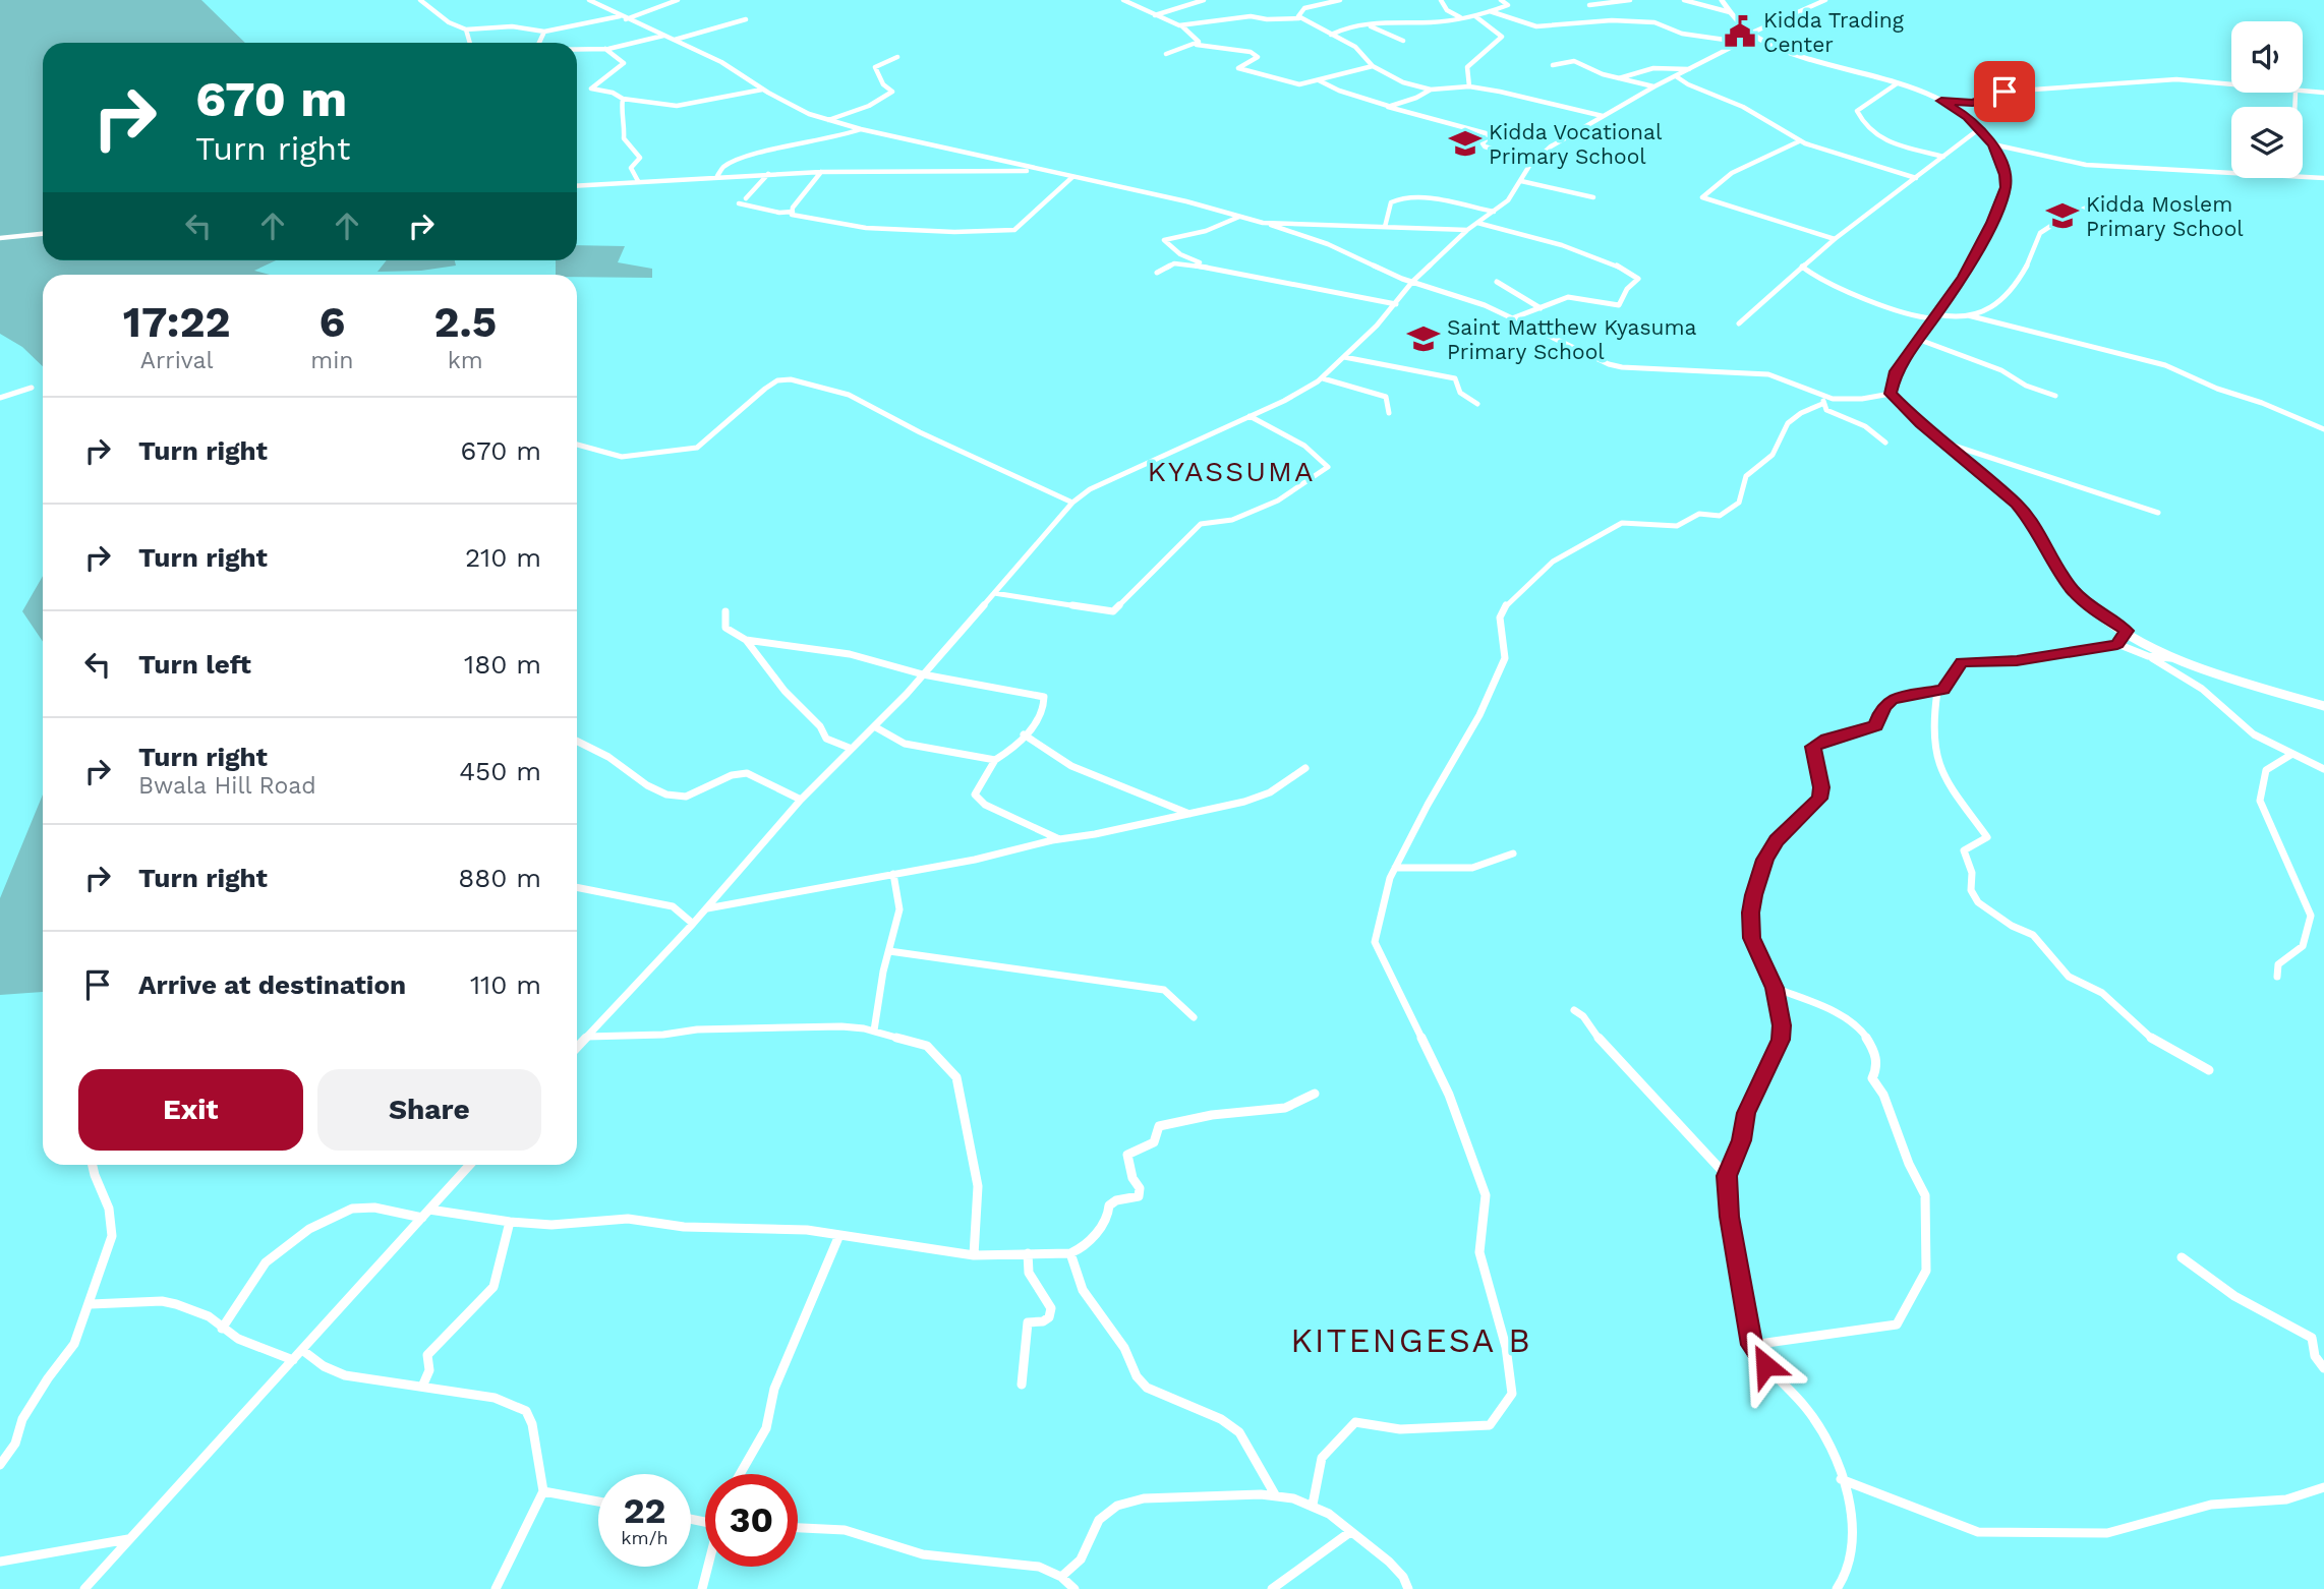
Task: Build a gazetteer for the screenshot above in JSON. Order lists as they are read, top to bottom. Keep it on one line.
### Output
{"districts":["KYASSUMA","KITENGESA B"],"places":{"public building":["Kidda Trading Center"],"school or university":["Kidda Vocational Primary School","Kidda Moslem Primary School","Saint Matthew Kyasuma Primary School"]},"page":{"turn":["670 m","Turn right"],"eta":["17:22","Arrival","6","min","2.5","km"],"list":[{"name":"Turn right","value":"670 m"},{"name":"Turn right","value":"210 m"},{"name":"Turn left","value":"180 m"},{"name":"Turn right","note":"Bwala Hill Road","value":"450 m"},{"name":"Turn right","value":"880 m"},{"name":"Arrive at destination","value":"110 m"}],"buttons":["Exit","Share"],"speed":"22 km/h","limit":"30"}}
